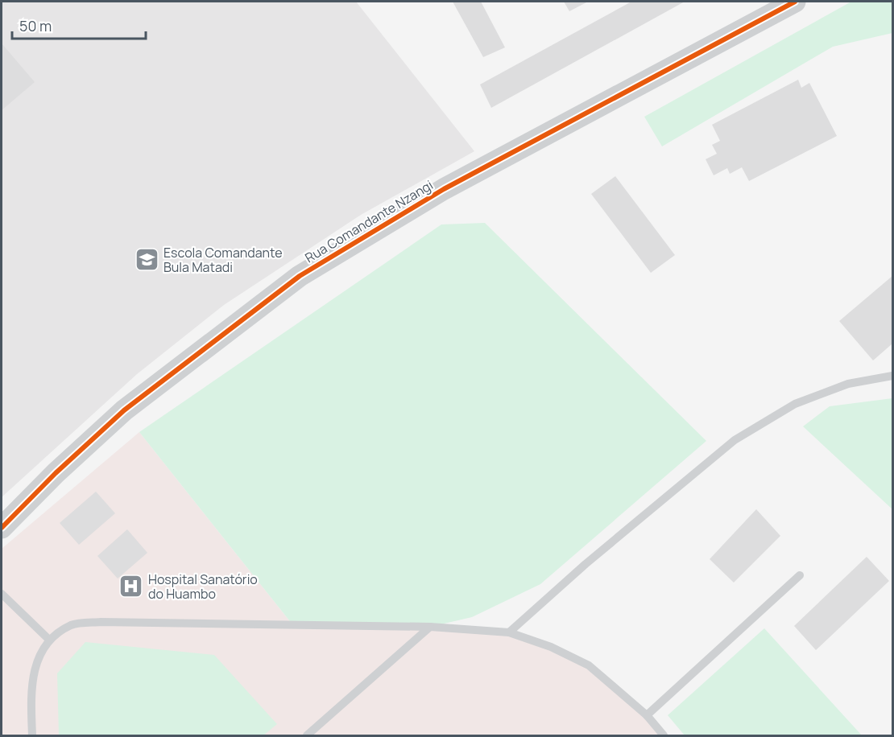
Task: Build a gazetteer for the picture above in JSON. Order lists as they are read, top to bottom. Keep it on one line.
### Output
{"streets":{"street":["Rua Comandante Nzangi"]},"places":{"school or university":["Escola Comandante Bula Matadi"],"hospital":["Hospital Sanatório do Huambo"]},"scale_bar":"50 m"}
